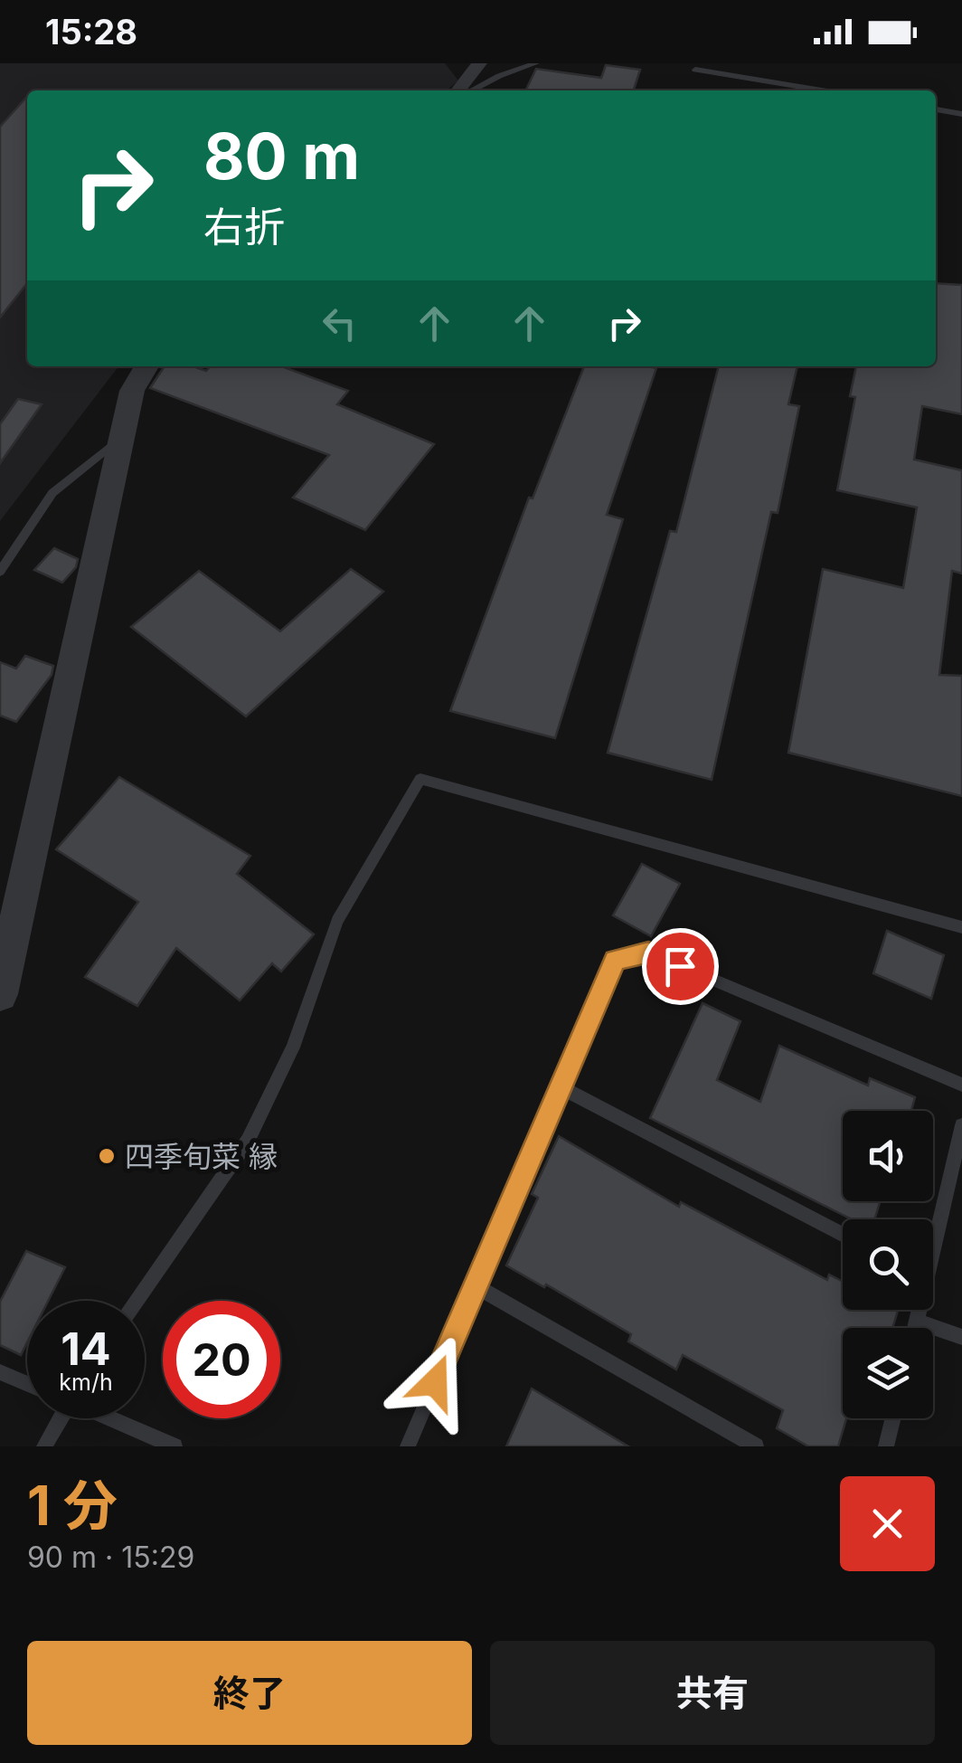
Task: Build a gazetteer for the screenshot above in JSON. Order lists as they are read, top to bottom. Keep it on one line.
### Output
{"places":["四季旬菜 縁"],"page":{"status":"15:28","turn":["80 m","右折"],"speed":"14 km/h","limit":"20","heading":["1 分","90 m · 15:29"],"buttons":["終了","共有"]}}
